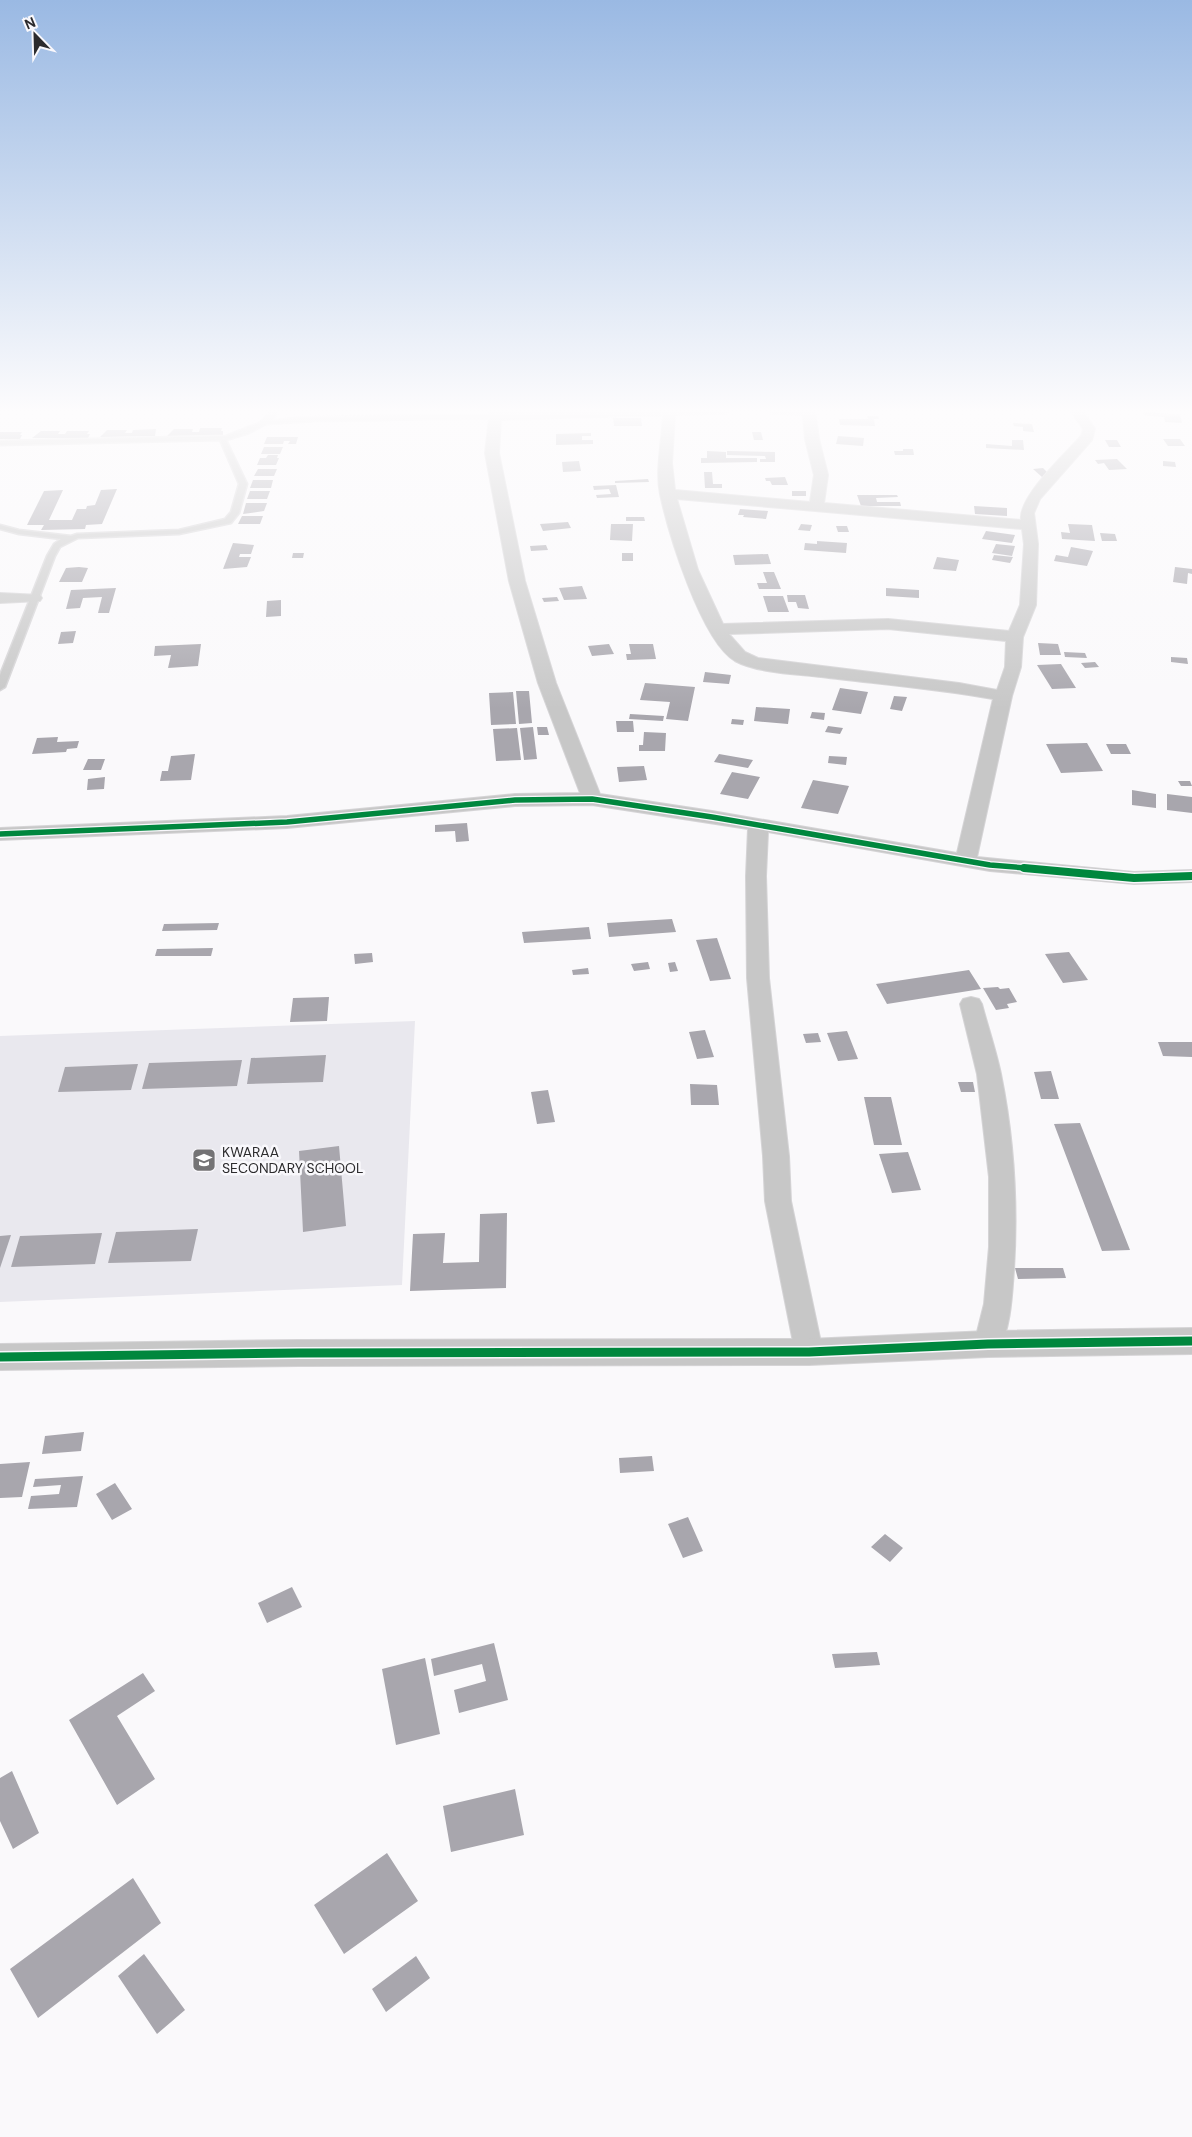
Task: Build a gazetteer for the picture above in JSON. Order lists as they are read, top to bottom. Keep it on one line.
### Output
{"places":{"school or university":["KWARAA SECONDARY SCHOOL"]},"north":"top left"}
